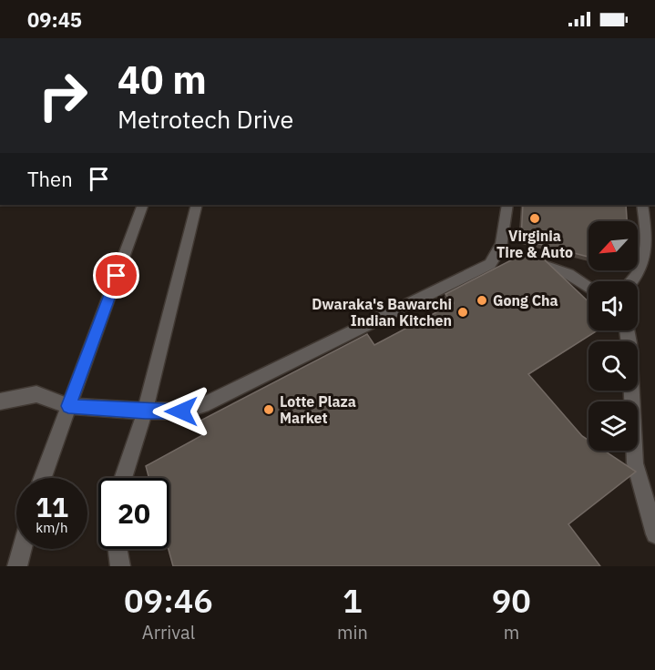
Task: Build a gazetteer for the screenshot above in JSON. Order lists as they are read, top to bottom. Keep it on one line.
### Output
{"places":["Virginia Tire & Auto","Gong Cha","Dwaraka's Bawarchi Indian Kitchen","Lotte Plaza Market"],"north":"bottom left","page":{"status":"09:45","turn":["40 m","Metrotech Drive"],"then":"Then","speed":"11 km/h","limit":"20","eta":["09:46","Arrival","1","min","90","m"]}}
